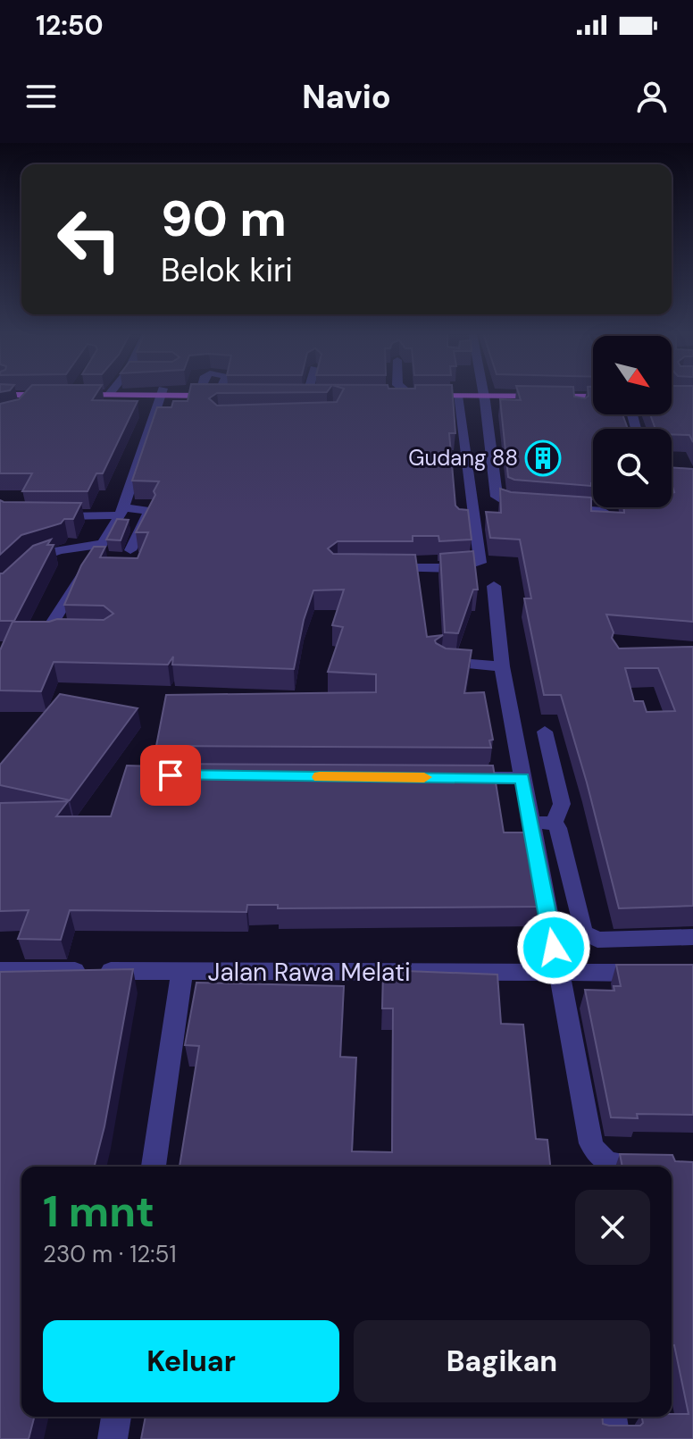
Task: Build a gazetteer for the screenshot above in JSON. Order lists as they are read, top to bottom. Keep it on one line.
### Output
{"streets":{"street":["Jalan Rawa Melati"]},"places":{"building":["Gudang 88"]},"north":"bottom right","page":{"status":"12:50","header":"Navio","turn":["90 m","Belok kiri"],"heading":["1 mnt","230 m · 12:51"],"buttons":["Keluar","Bagikan"]}}
